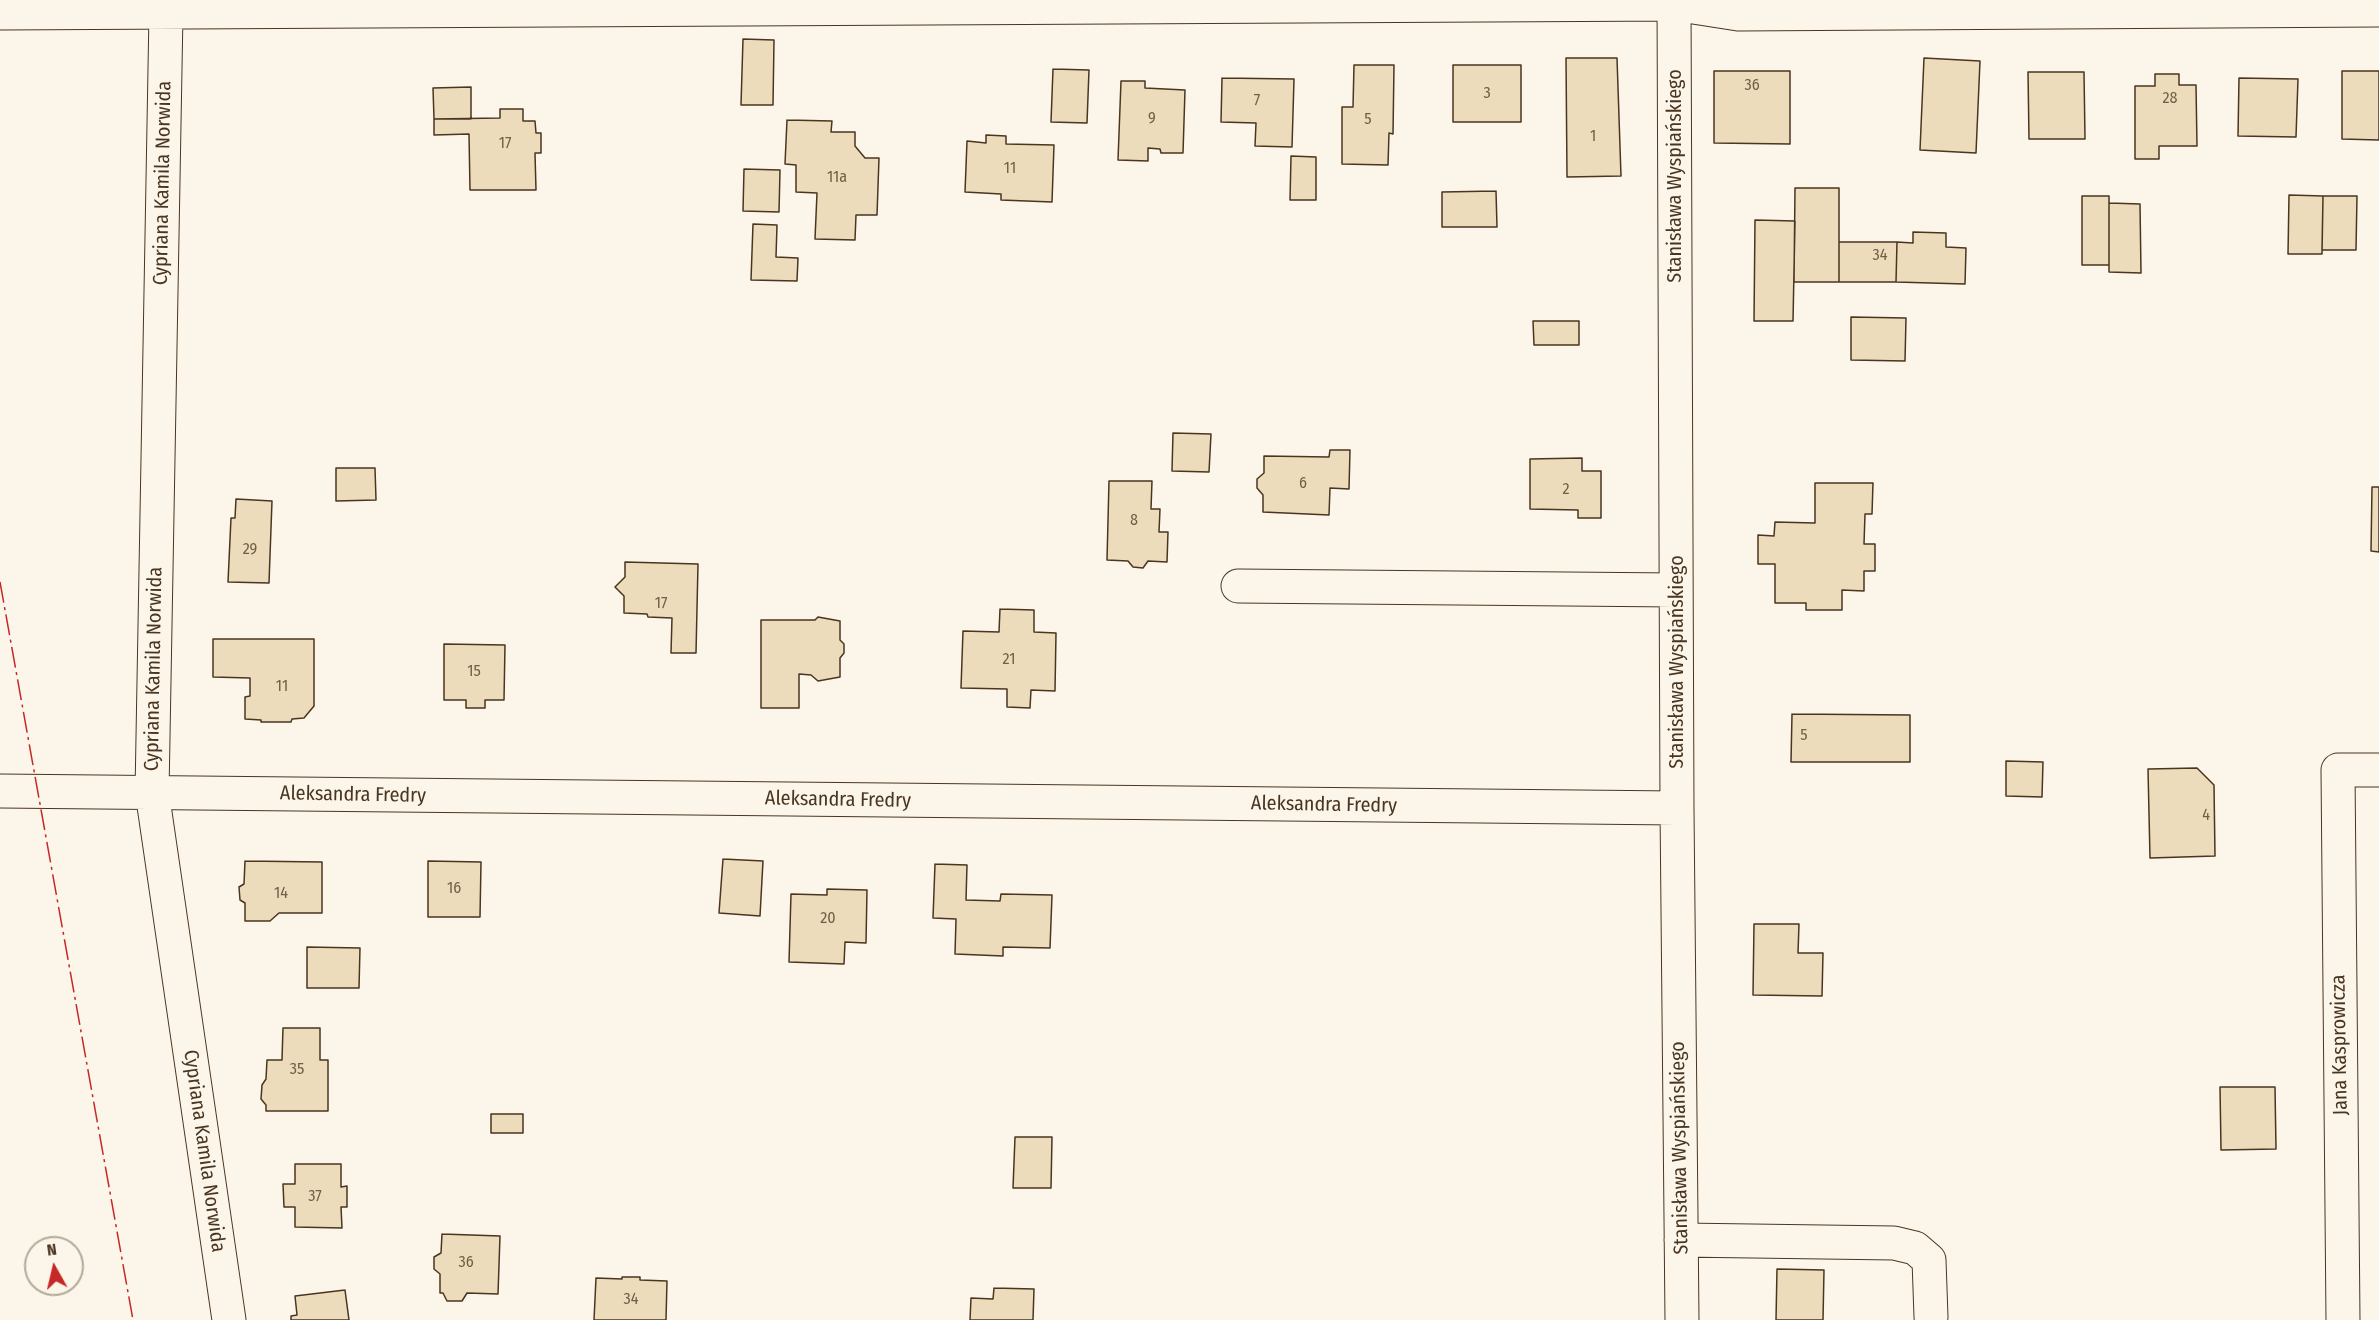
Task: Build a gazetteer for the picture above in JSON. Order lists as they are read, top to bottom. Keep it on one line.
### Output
{"streets":{"street":["Stanisława Wyspiańskiego","Cypriana Kamila Norwida","Aleksandra Fredry","Jana Kasprowicza"]},"crossings":[["Stanisława Wyspiańskiego","Aleksandra Fredry"],["Cypriana Kamila Norwida","Aleksandra Fredry"]],"house_numbers":["36","3","28","7","9","5","1","17","11","11a","34","6","2","8","29","17","21","15","11","5","4","16","14","20","35","37","36","34"],"north":"top"}
